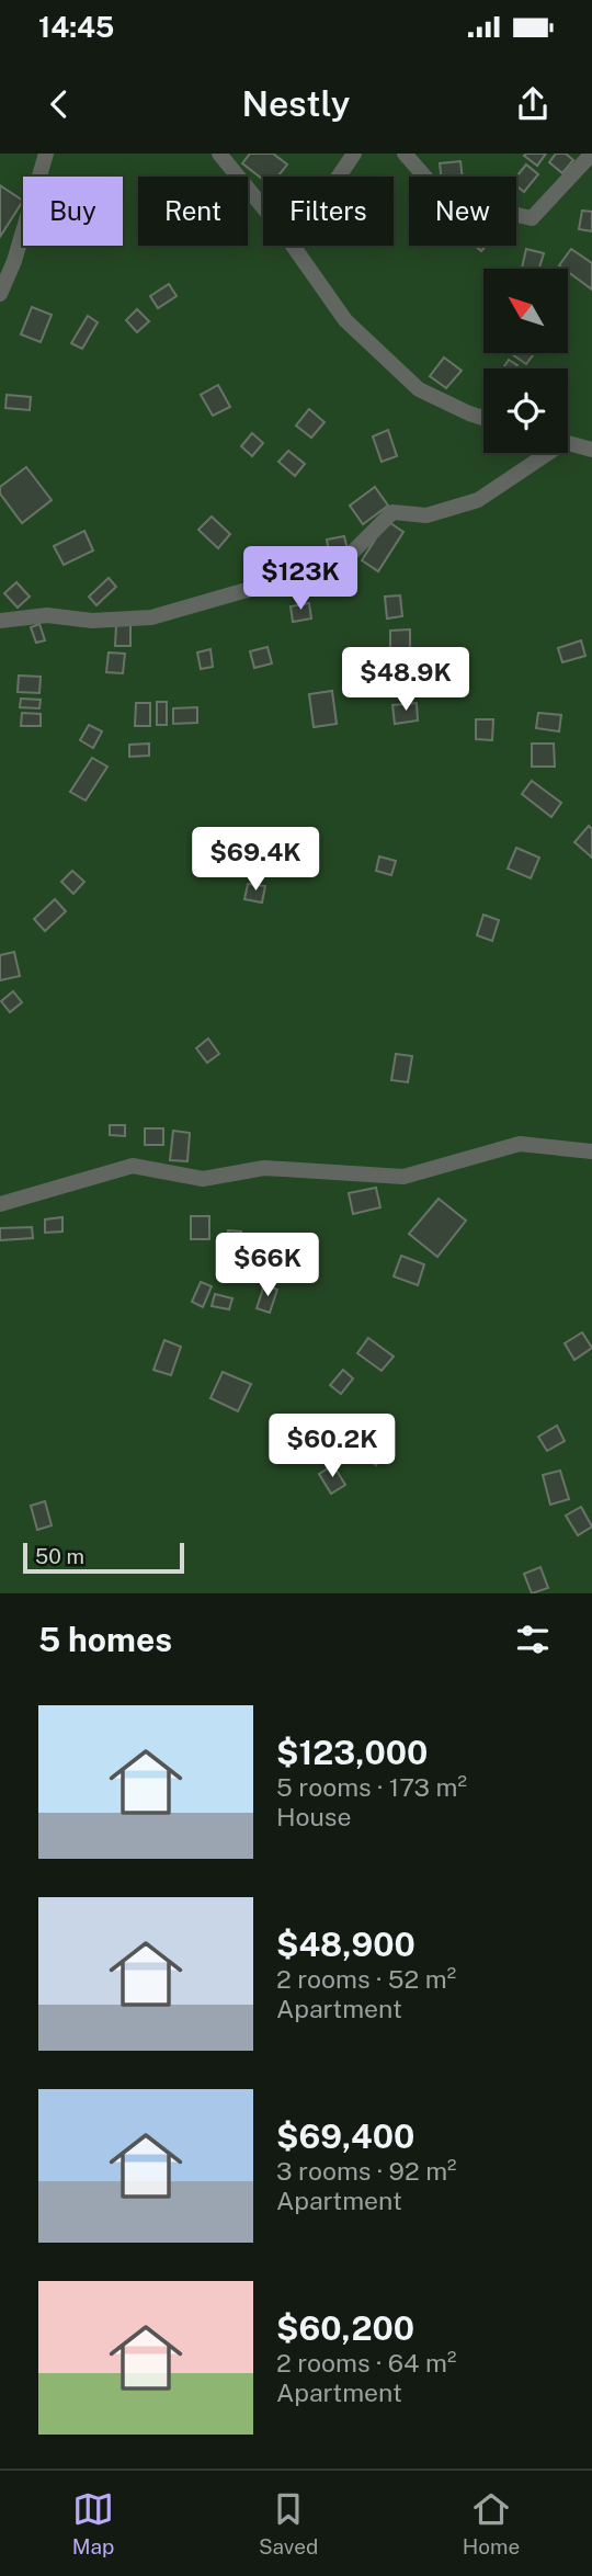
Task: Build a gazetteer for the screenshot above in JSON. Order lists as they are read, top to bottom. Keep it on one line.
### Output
{"scale_bar":"50 m","north":"top left","page":{"status":"14:45","header":"Nestly","chip":["Buy","Rent","Filters","New"],"price":["$123K","$48.9K","$69.4K","$66K","$60.2K"],"scale":"50 m","heading":"5 homes","list":[{"name":"$123,000","note":"5 rooms · 173 m² · House"},{"name":"$48,900","note":"2 rooms · 52 m² · Apartment"},{"name":"$69,400","note":"3 rooms · 92 m² · Apartment"},{"name":"$60,200","note":"2 rooms · 64 m² · Apartment"}],"tabs":["Map","Saved","Home"]}}
